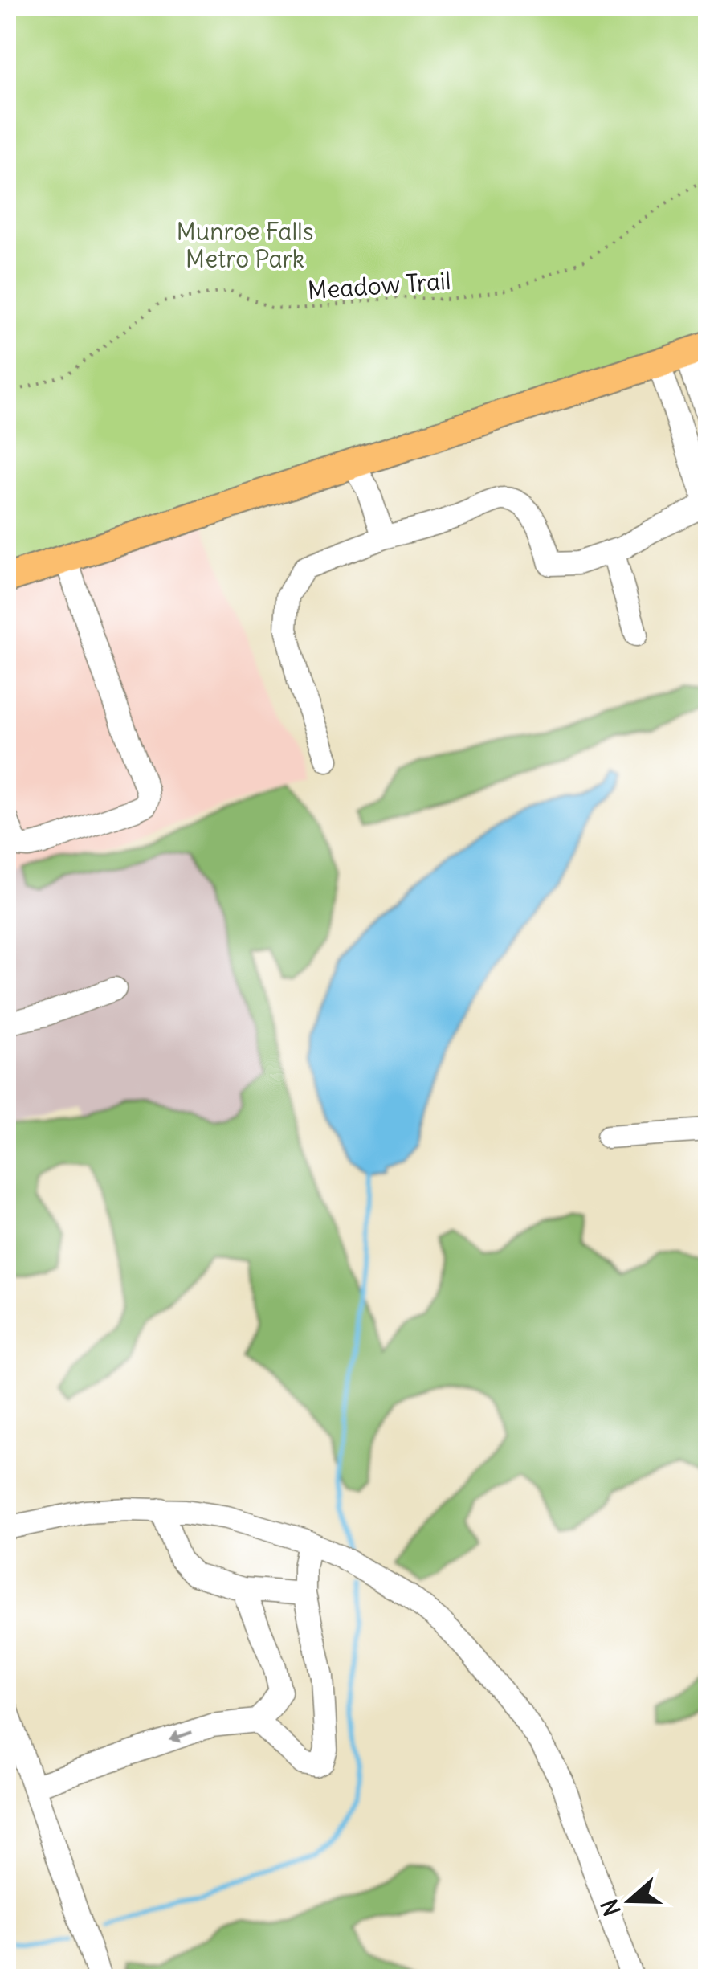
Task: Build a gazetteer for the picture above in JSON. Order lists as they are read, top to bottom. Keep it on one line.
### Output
{"streets":{"path":["Meadow Trail"]},"parks":["Munroe Falls Metro Park"],"north":"left"}
